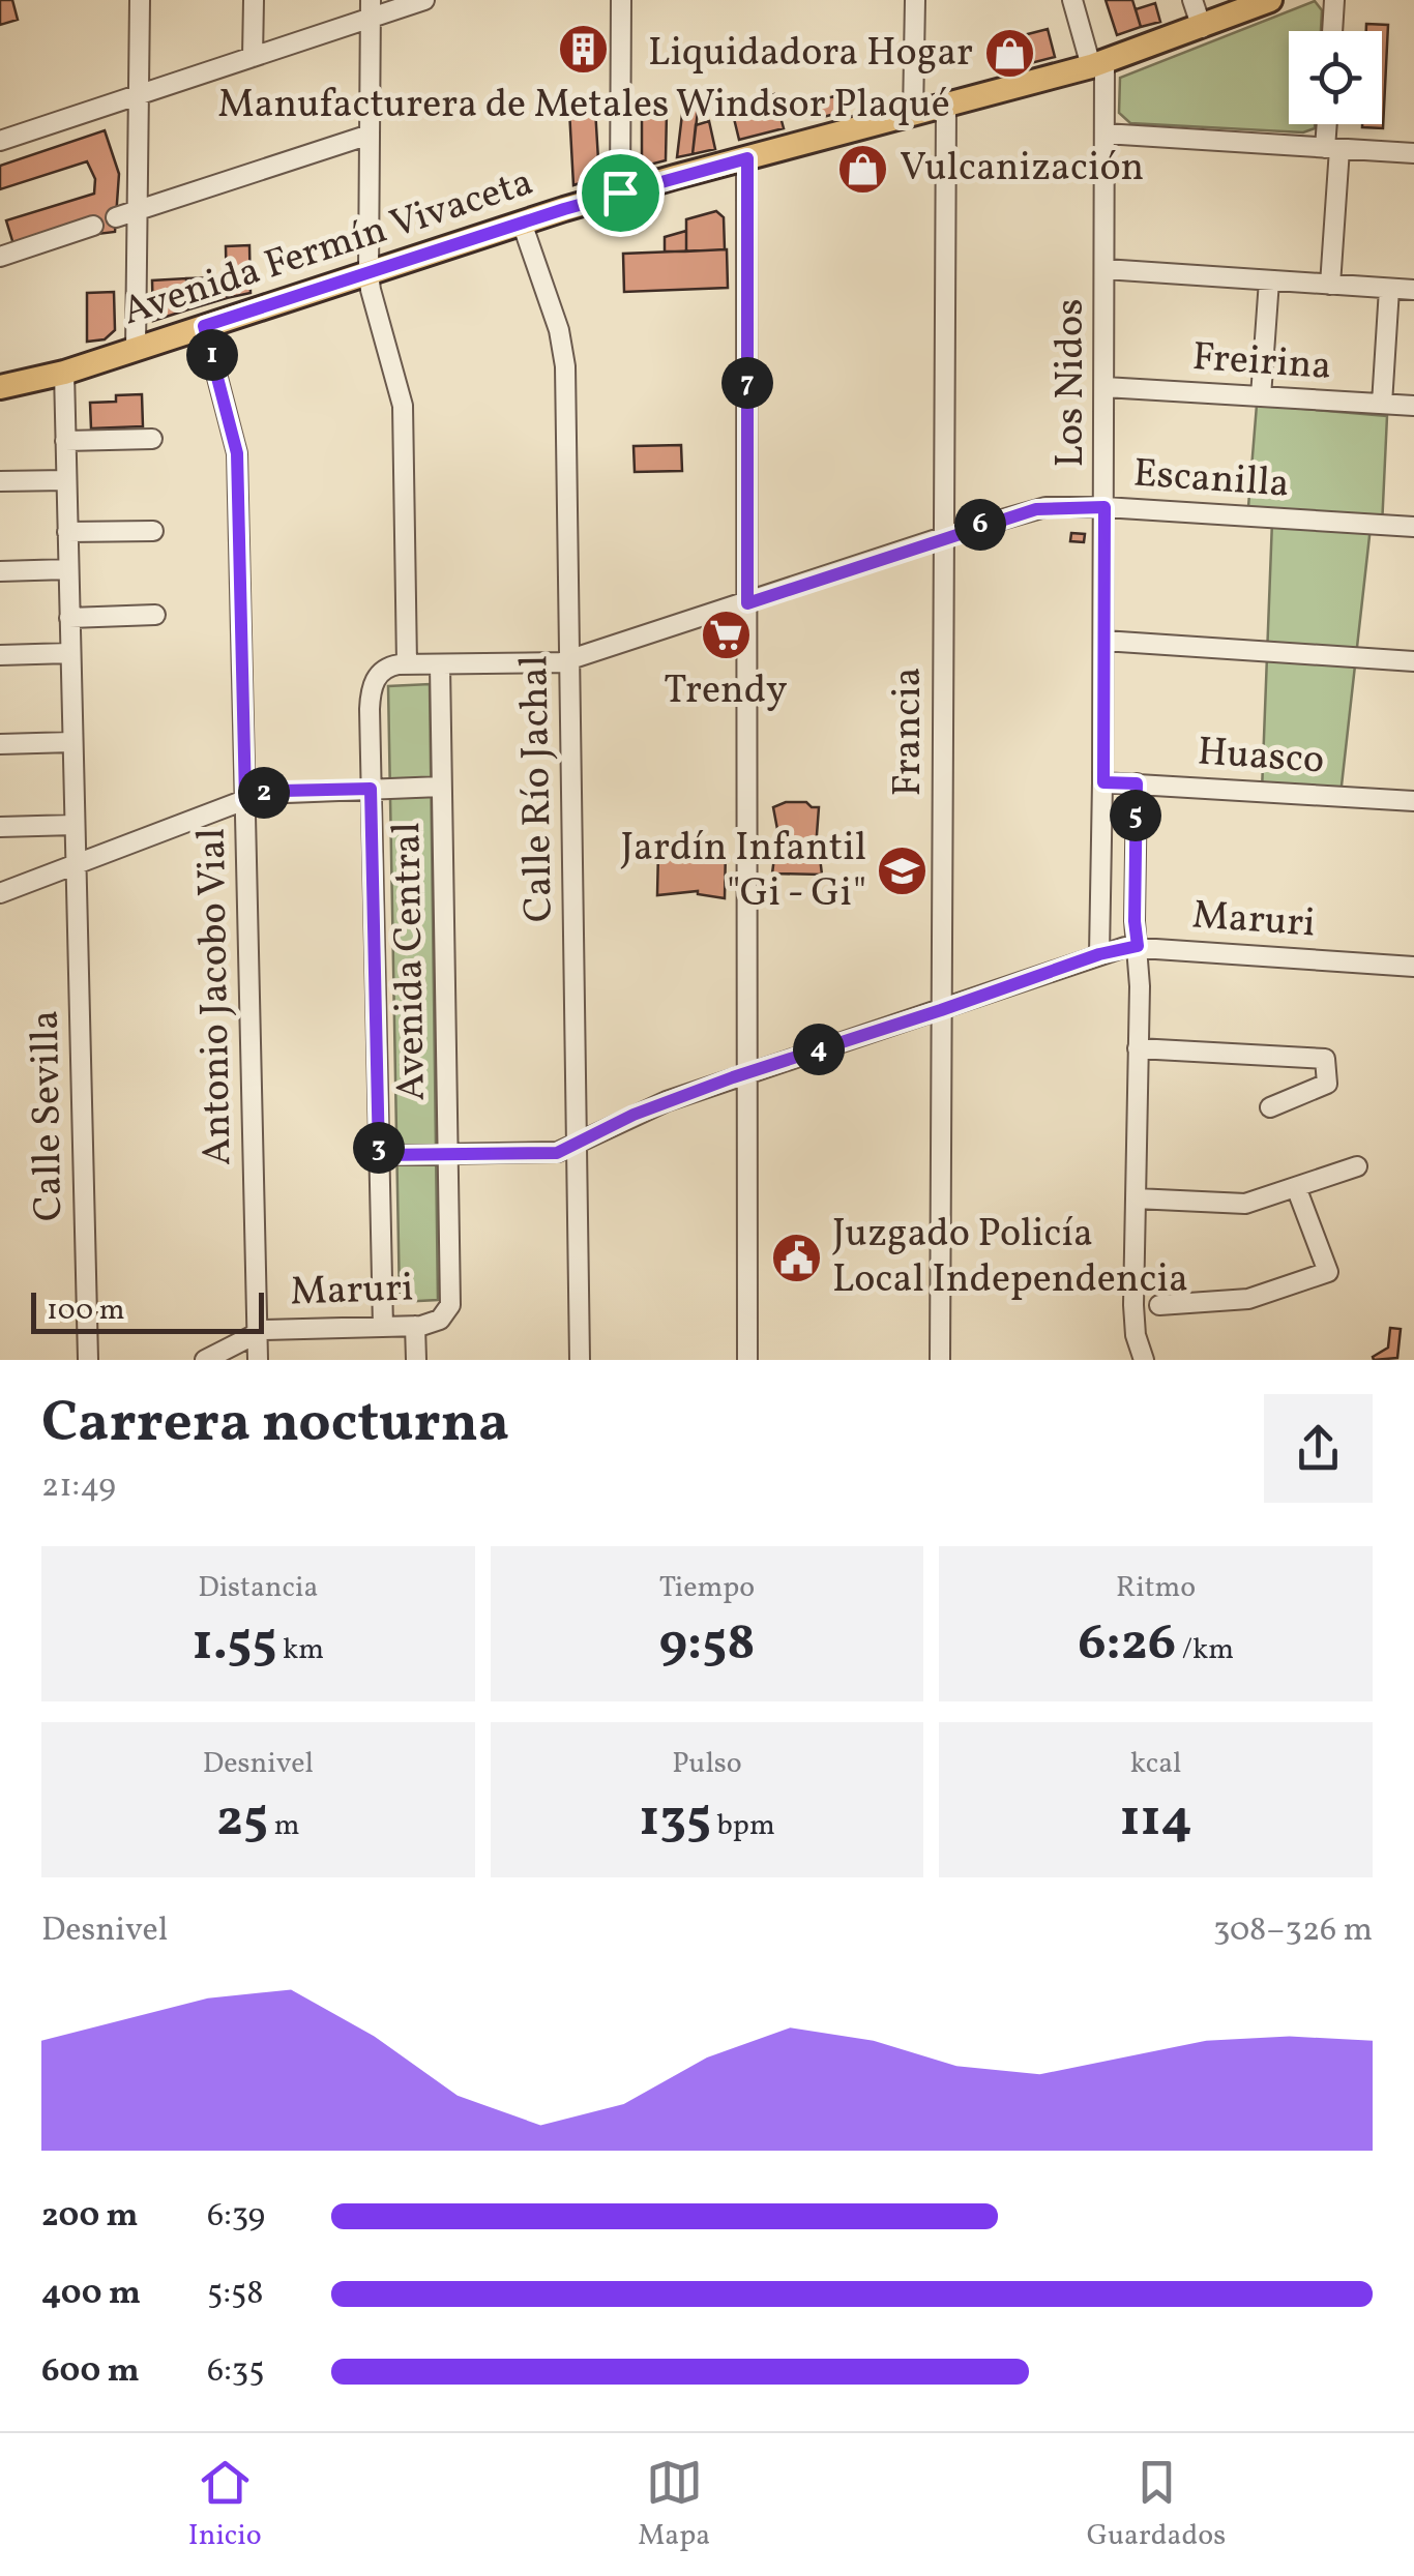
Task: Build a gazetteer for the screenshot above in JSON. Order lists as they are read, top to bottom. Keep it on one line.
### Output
{"streets":{"main road":["Avenida Fermín Vivaceta"],"street":["Freirina","Los Nidos","Escanilla","Francia","Huasco","Calle Río Jachal","Maruri","Avenida Central","Antonio Jacobo Vial","Calle Sevilla"]},"crossings":[["Avenida Fermín Vivaceta","Los Nidos"],["Avenida Fermín Vivaceta","Francia"],["Avenida Fermín Vivaceta","Calle Río Jachal"],["Avenida Fermín Vivaceta","Antonio Jacobo Vial"],["Avenida Fermín Vivaceta","Calle Sevilla"],["Freirina","Los Nidos"],["Los Nidos","Escanilla"],["Los Nidos","Huasco"],["Los Nidos","Maruri"],["Escanilla","Francia"],["Escanilla","Calle Río Jachal"],["Escanilla","Avenida Central"],["Francia","Maruri"],["Calle Río Jachal","Maruri"],["Maruri","Avenida Central"],["Maruri","Antonio Jacobo Vial"]],"places":{"building":["Manufacturera de Metales Windsor Plaqué"],"shop":["Liquidadora Hogar","Vulcanización"],"supermarket":["Trendy"],"school or university":["Jardín Infantil \"Gi - Gi\""],"public building":["Juzgado Policía Local Independencia"]},"scale_bar":"100 m","page":{"pins":["1","7","6","2","5","4","3"],"scale":"100 m","heading":["Carrera nocturna","21:49"],"stats":[["Distancia","1.55 km"],["Tiempo","9:58"],["Ritmo","6:26 /km"],["Desnivel","25 m"],["Pulso","135 bpm"],["kcal","114"]],"chart":["Desnivel","308–326 m"],"list":[{"name":"200 m","note":"6:39"},{"name":"400 m","note":"5:58"},{"name":"600 m","note":"6:35"}],"tabs":["Inicio","Mapa","Guardados"]}}
